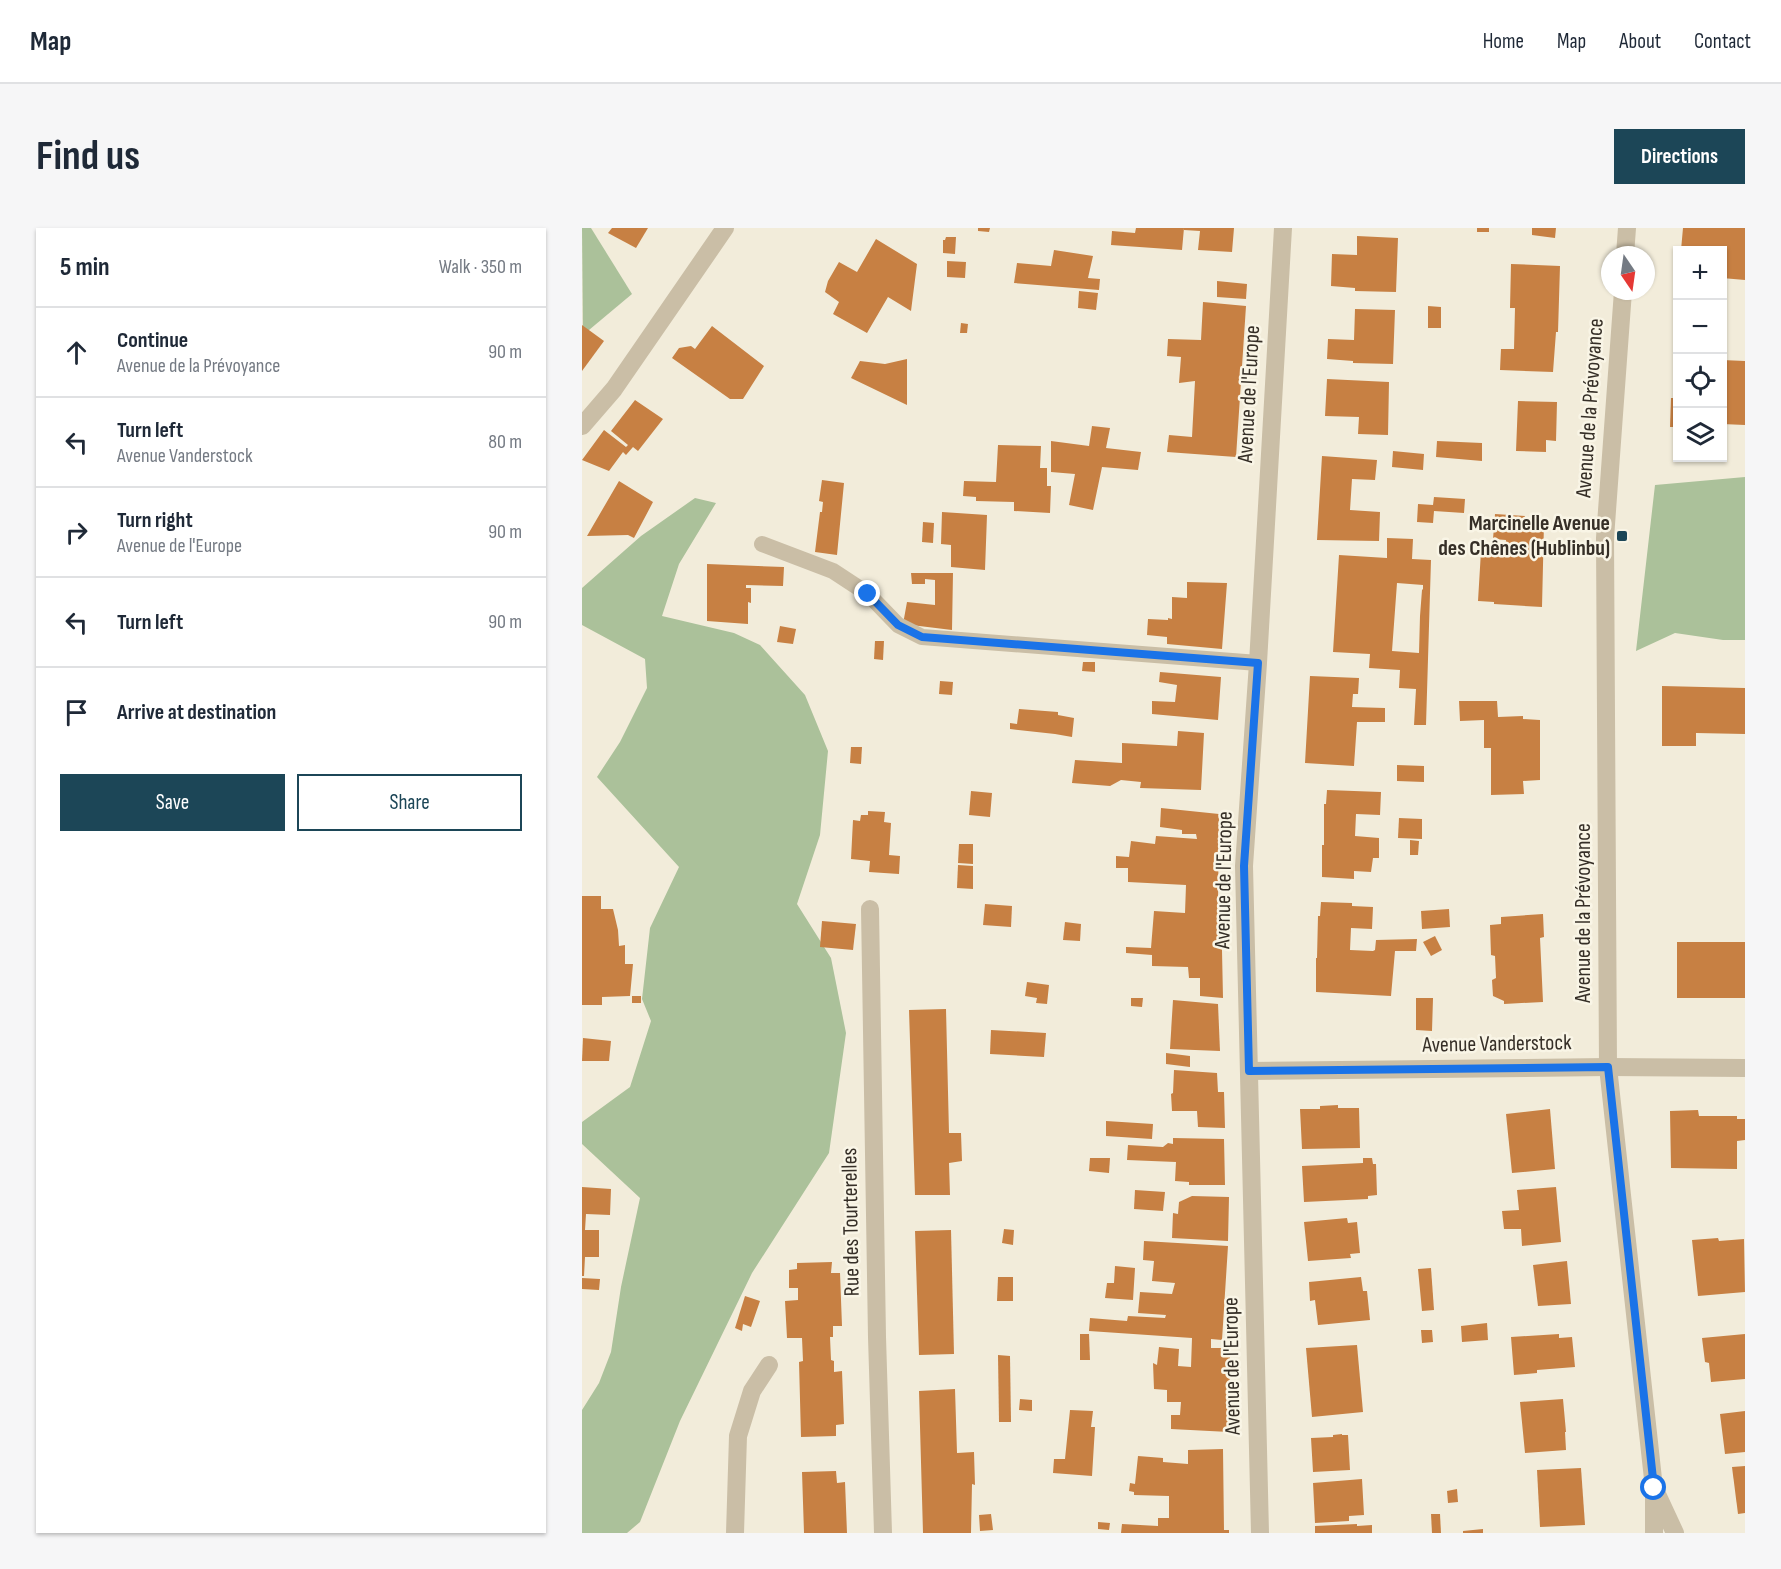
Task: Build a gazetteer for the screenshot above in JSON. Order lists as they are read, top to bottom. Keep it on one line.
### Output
{"streets":{"street":["Avenue de l'Europe","Avenue de la Prévoyance","Avenue Vanderstock","Rue des Tourterelles"]},"crossings":[["Avenue de l'Europe","Avenue Vanderstock"],["Avenue de la Prévoyance","Avenue Vanderstock"]],"places":{"transit":["Marcinelle Avenue des Chênes (Hublinbu)"]},"north":"bottom","page":{"header":"Map","nav":["Home","Map","About","Contact"],"buttons":["Directions",["Save","Share"]],"title":"Find us","heading":["5 min","Walk · 350 m"],"map_buttons":["+","−"],"list":[["Continue","Avenue de la Prévoyance","90 m"],["Turn left","Avenue Vanderstock","80 m"],["Turn right","Avenue de l'Europe","90 m"],["Turn left","90 m"],"Arrive at destination"]}}
